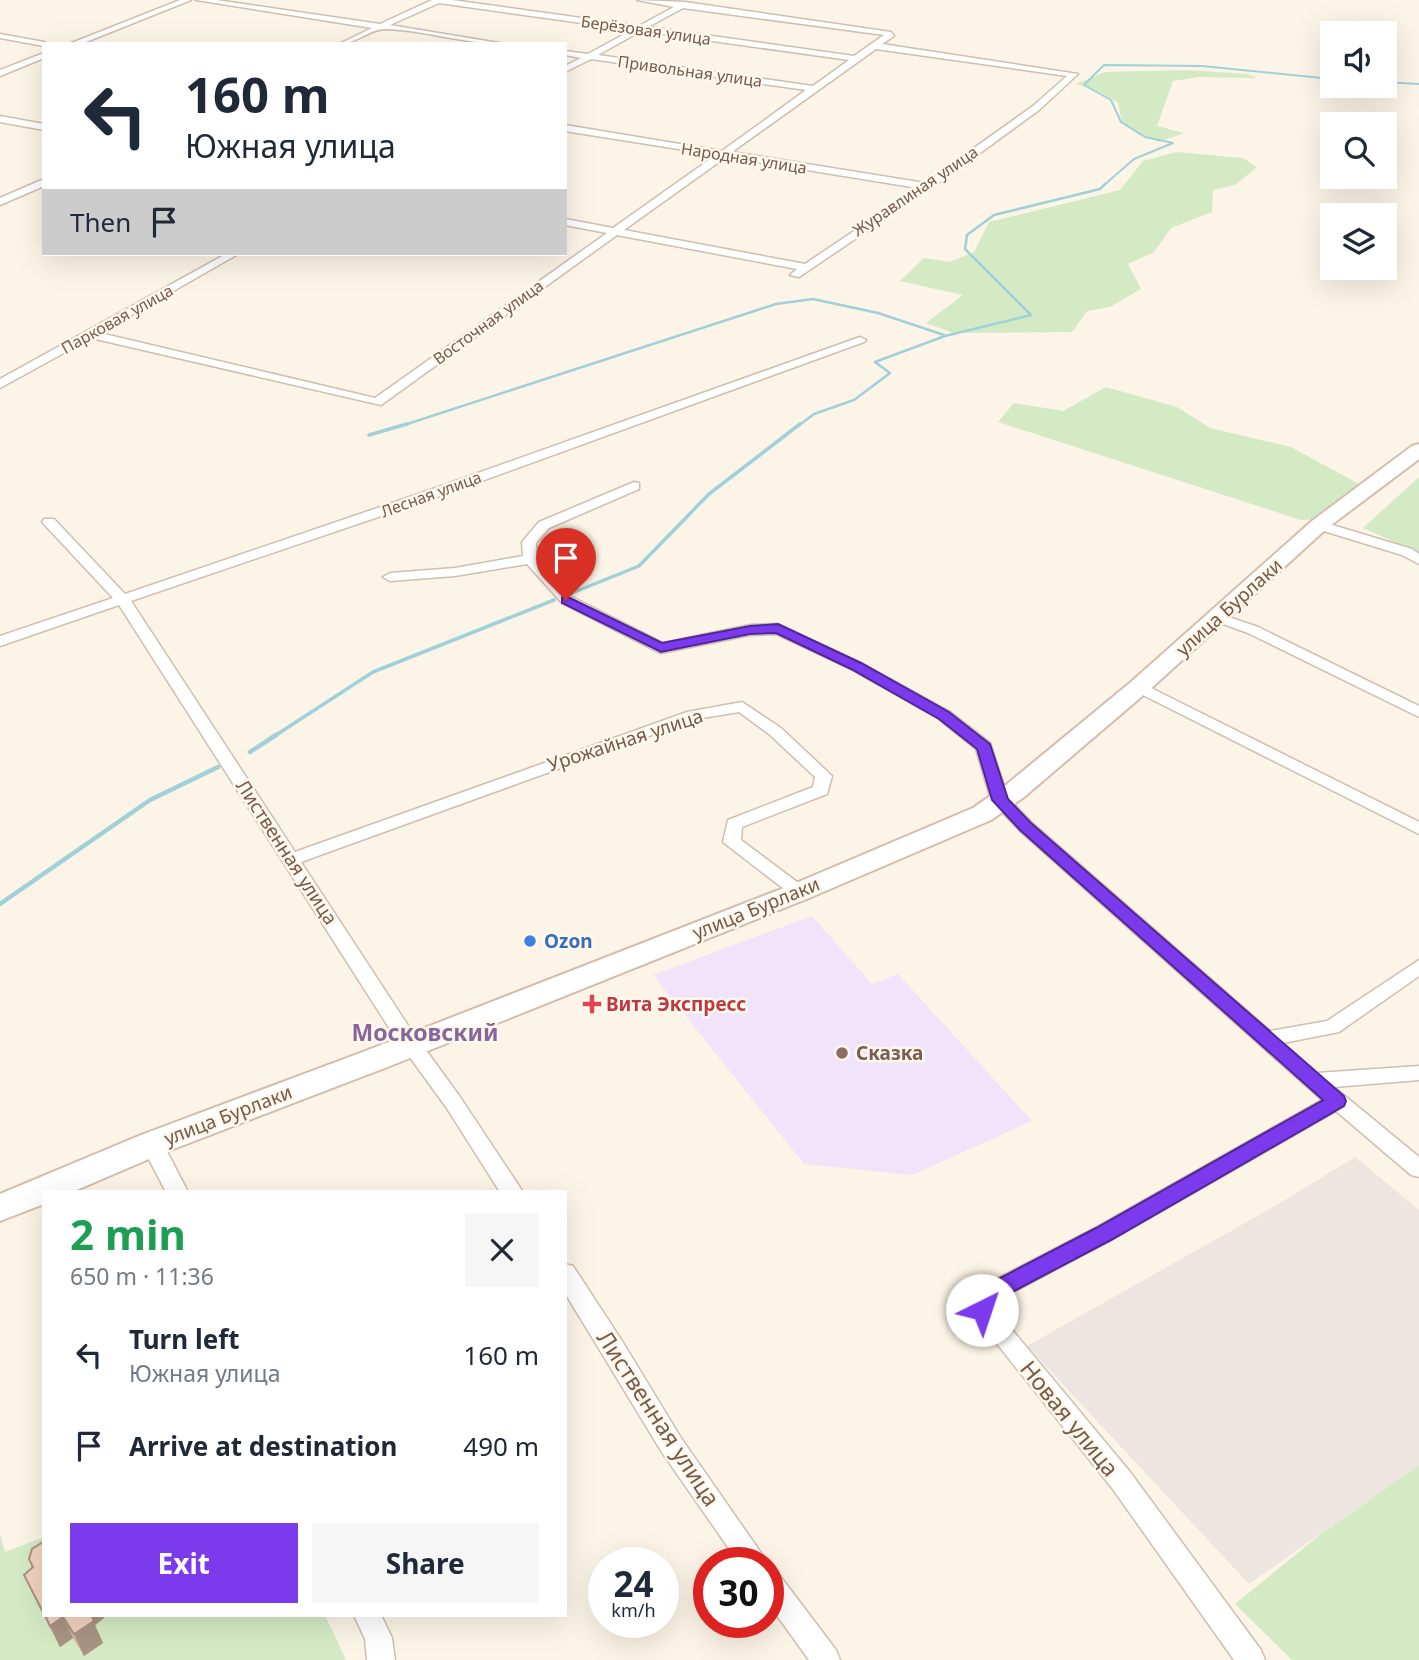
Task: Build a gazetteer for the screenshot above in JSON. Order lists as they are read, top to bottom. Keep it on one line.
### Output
{"streets":{"street":["Берёзовая улица","Привольная улица","Народная улица","Журавлиная улица","Парковая улица","Восточная улица","Лесная улица","улица Бурлаки","Урожайная улица","Лиственная улица","Новая улица"]},"crossings":[["Берёзовая улица","Восточная улица"],["Привольная улица","Восточная улица"],["Народная улица","Журавлиная улица"],["Народная улица","Восточная улица"],["Журавлиная улица","Восточная улица"],["Парковая улица","Восточная улица"],["Лесная улица","Лиственная улица"],["улица Бурлаки","Урожайная улица"],["улица Бурлаки","Лиственная улица"],["Урожайная улица","Лиственная улица"]],"districts":["Московский"],"places":{"other":["Ozon","Сказка"],"health":["Вита Экспресс"]},"page":{"turn":["160 m","Южная улица"],"then":"Then","heading":["2 min","650 m · 11:36"],"list":[{"name":"Turn left","note":"Южная улица","value":"160 m"},{"name":"Arrive at destination","value":"490 m"}],"buttons":["Exit","Share"],"speed":"24 km/h","limit":"30"}}
